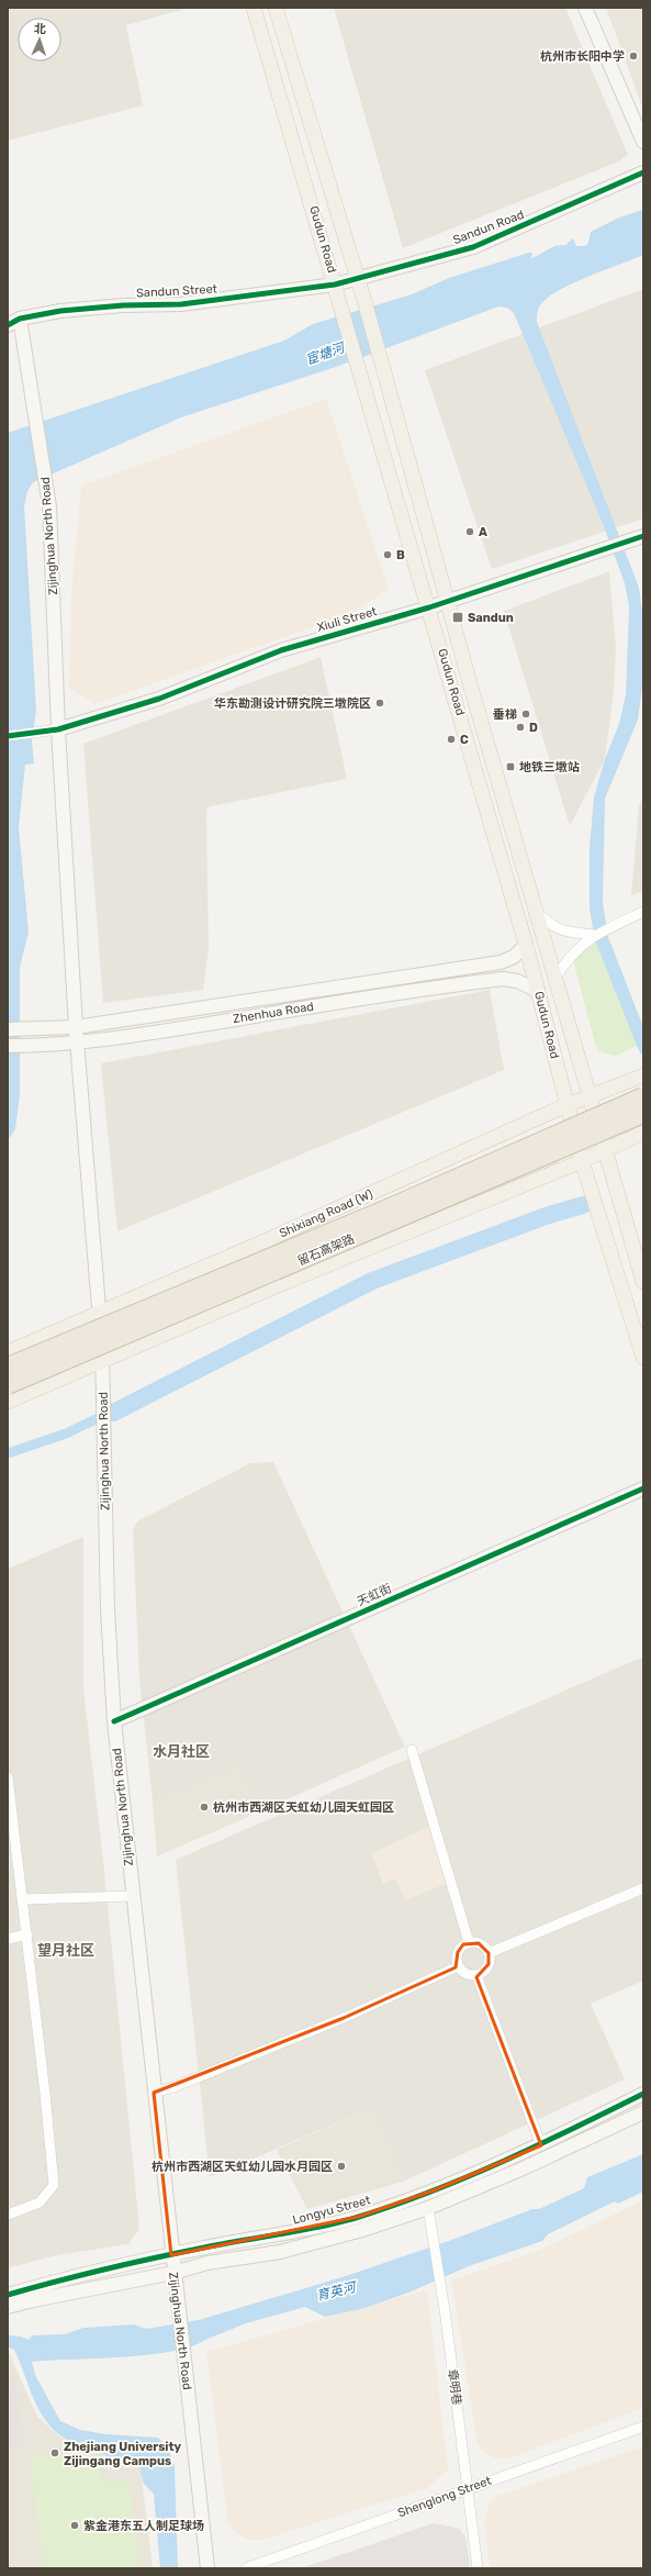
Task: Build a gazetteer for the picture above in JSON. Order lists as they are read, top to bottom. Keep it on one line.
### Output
{"streets":{"highway":["留石高架路"],"main road":["Gudun Road","Shixiang Road (W)"],"street":["Sandun Road","Sandun Street","Zijinghua North Road","Xiuli Street","Zhenhua Road","天虹街","Longyu Street","章明巷","Shenglong Street"]},"crossings":[["Sandun Road","Gudun Road"],["Sandun Road","Sandun Street"],["Gudun Road","Sandun Street"],["Gudun Road","Xiuli Street"],["Gudun Road","Zhenhua Road"],["Gudun Road","Shixiang Road (W)"],["Sandun Street","Zijinghua North Road"],["Zijinghua North Road","Xiuli Street"],["Zijinghua North Road","Zhenhua Road"],["Zijinghua North Road","Shixiang Road (W)"],["Zijinghua North Road","天虹街"],["Zijinghua North Road","Longyu Street"],["章明巷","Shenglong Street"]],"districts":["水月社区","望月社区"],"water":["宦塘河","育英河"],"places":{"other":["杭州市长阳中学","A","B","华东勘测设计研究院三墩院区","垂梯","D","C","杭州市西湖区天虹幼儿园天虹园区","杭州市西湖区天虹幼儿园水月园区","Zhejiang University Zijingang Campus","紫金港东五人制足球场"],"transit":["Sandun","地铁三墩站"]},"north":"top"}
